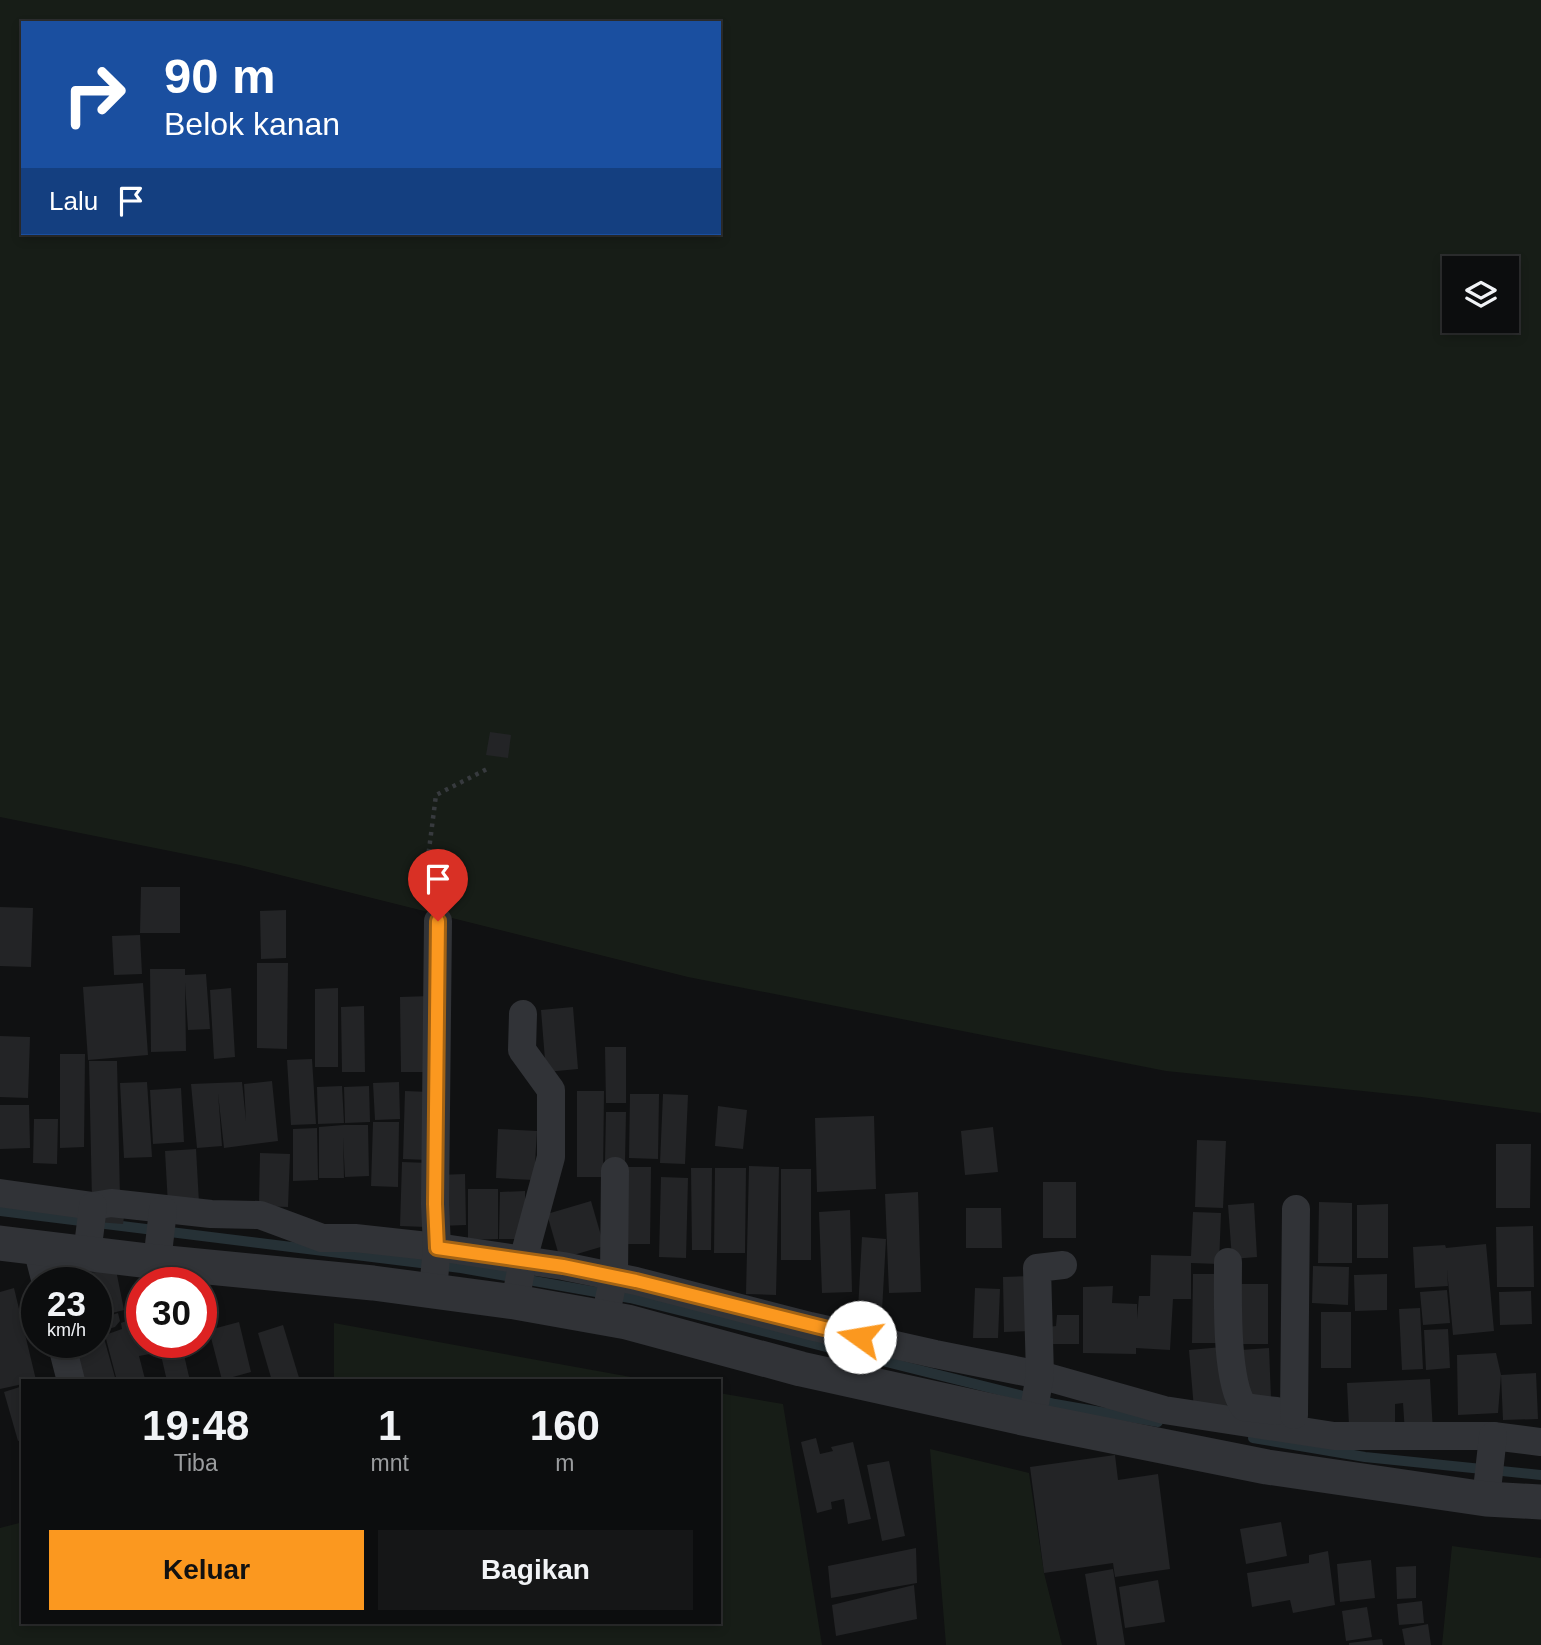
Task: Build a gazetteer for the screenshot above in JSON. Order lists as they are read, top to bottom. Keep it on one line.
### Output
{"page":{"turn":["90 m","Belok kanan"],"then":"Lalu","speed":"23 km/h","limit":"30","eta":["19:48","Tiba","1","mnt","160","m"],"buttons":["Keluar","Bagikan"]}}
